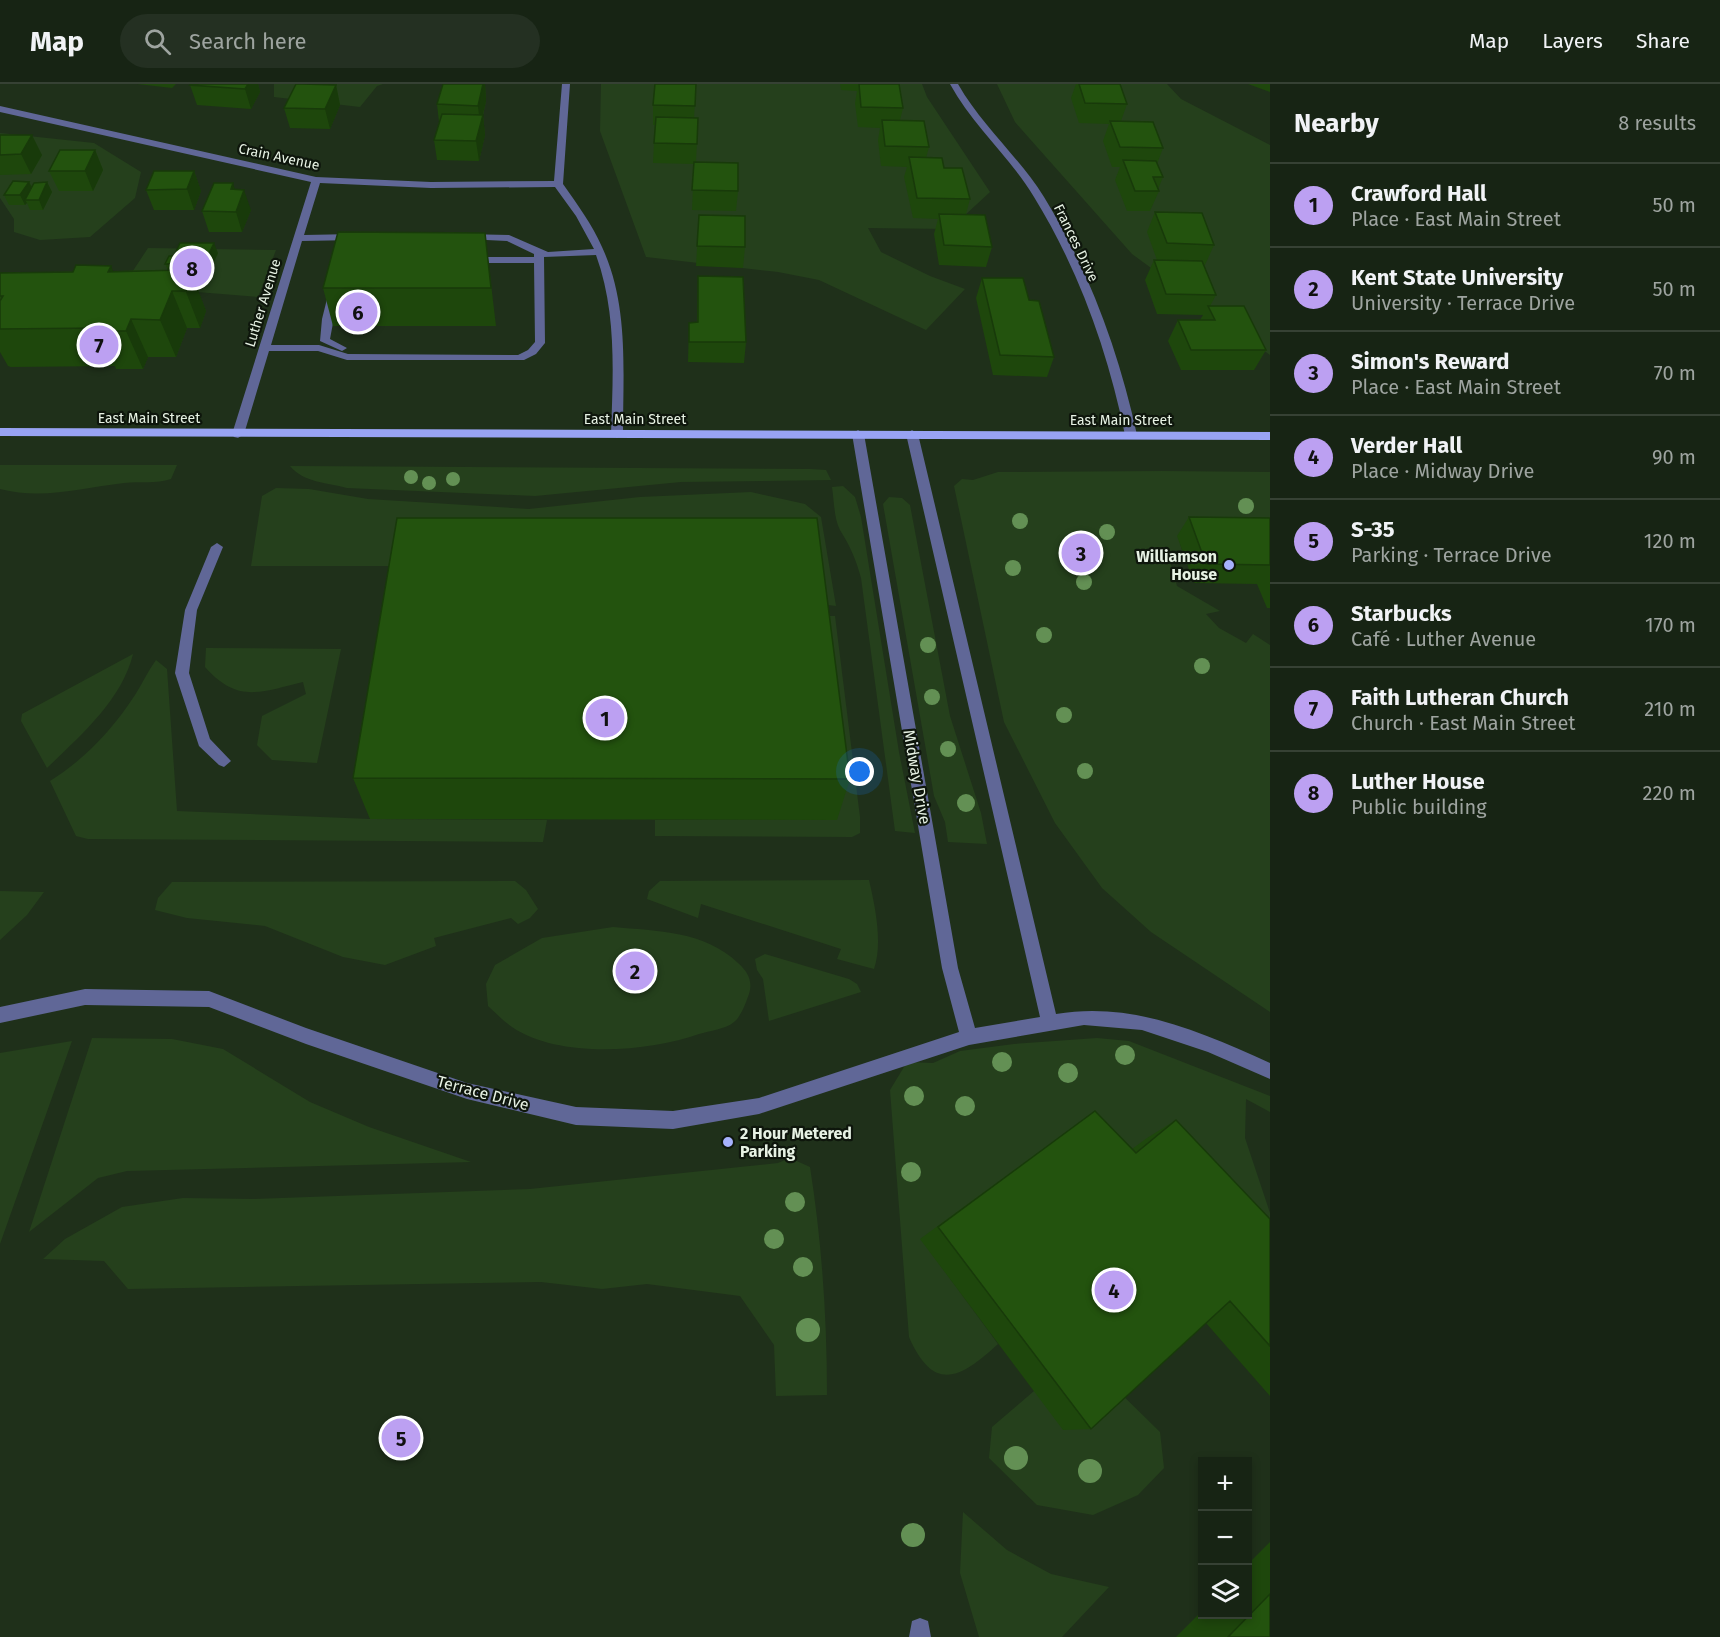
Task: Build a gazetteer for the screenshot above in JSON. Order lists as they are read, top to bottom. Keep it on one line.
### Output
{"streets":{"main road":["East Main Street"],"street":["Crain Avenue","Frances Drive","Luther Avenue","Midway Drive","Terrace Drive"]},"crossings":[["Crain Avenue","Luther Avenue"],["Frances Drive","East Main Street"],["Luther Avenue","East Main Street"],["East Main Street","Midway Drive"],["Midway Drive","Terrace Drive"]],"places":["Williamson House","2 Hour Metered Parking"],"page":{"header":"Map","search":"Search here","nav":["Map","Layers","Share"],"heading":["Nearby","8 results"],"list":[{"mark":"1","name":"Crawford Hall","note":"Place · East Main Street","value":"50 m"},{"mark":"2","name":"Kent State University","note":"University · Terrace Drive","value":"50 m"},{"mark":"3","name":"Simon's Reward","note":"Place · East Main Street","value":"70 m"},{"mark":"4","name":"Verder Hall","note":"Place · Midway Drive","value":"90 m"},{"mark":"5","name":"S-35","note":"Parking · Terrace Drive","value":"120 m"},{"mark":"6","name":"Starbucks","note":"Café · Luther Avenue","value":"170 m"},{"mark":"7","name":"Faith Lutheran Church","note":"Church · East Main Street","value":"210 m"},{"mark":"8","name":"Luther House","note":"Public building","value":"220 m"}],"pins":["8","6","7","3","1","2","4","5"],"map_buttons":["+","−"]}}
